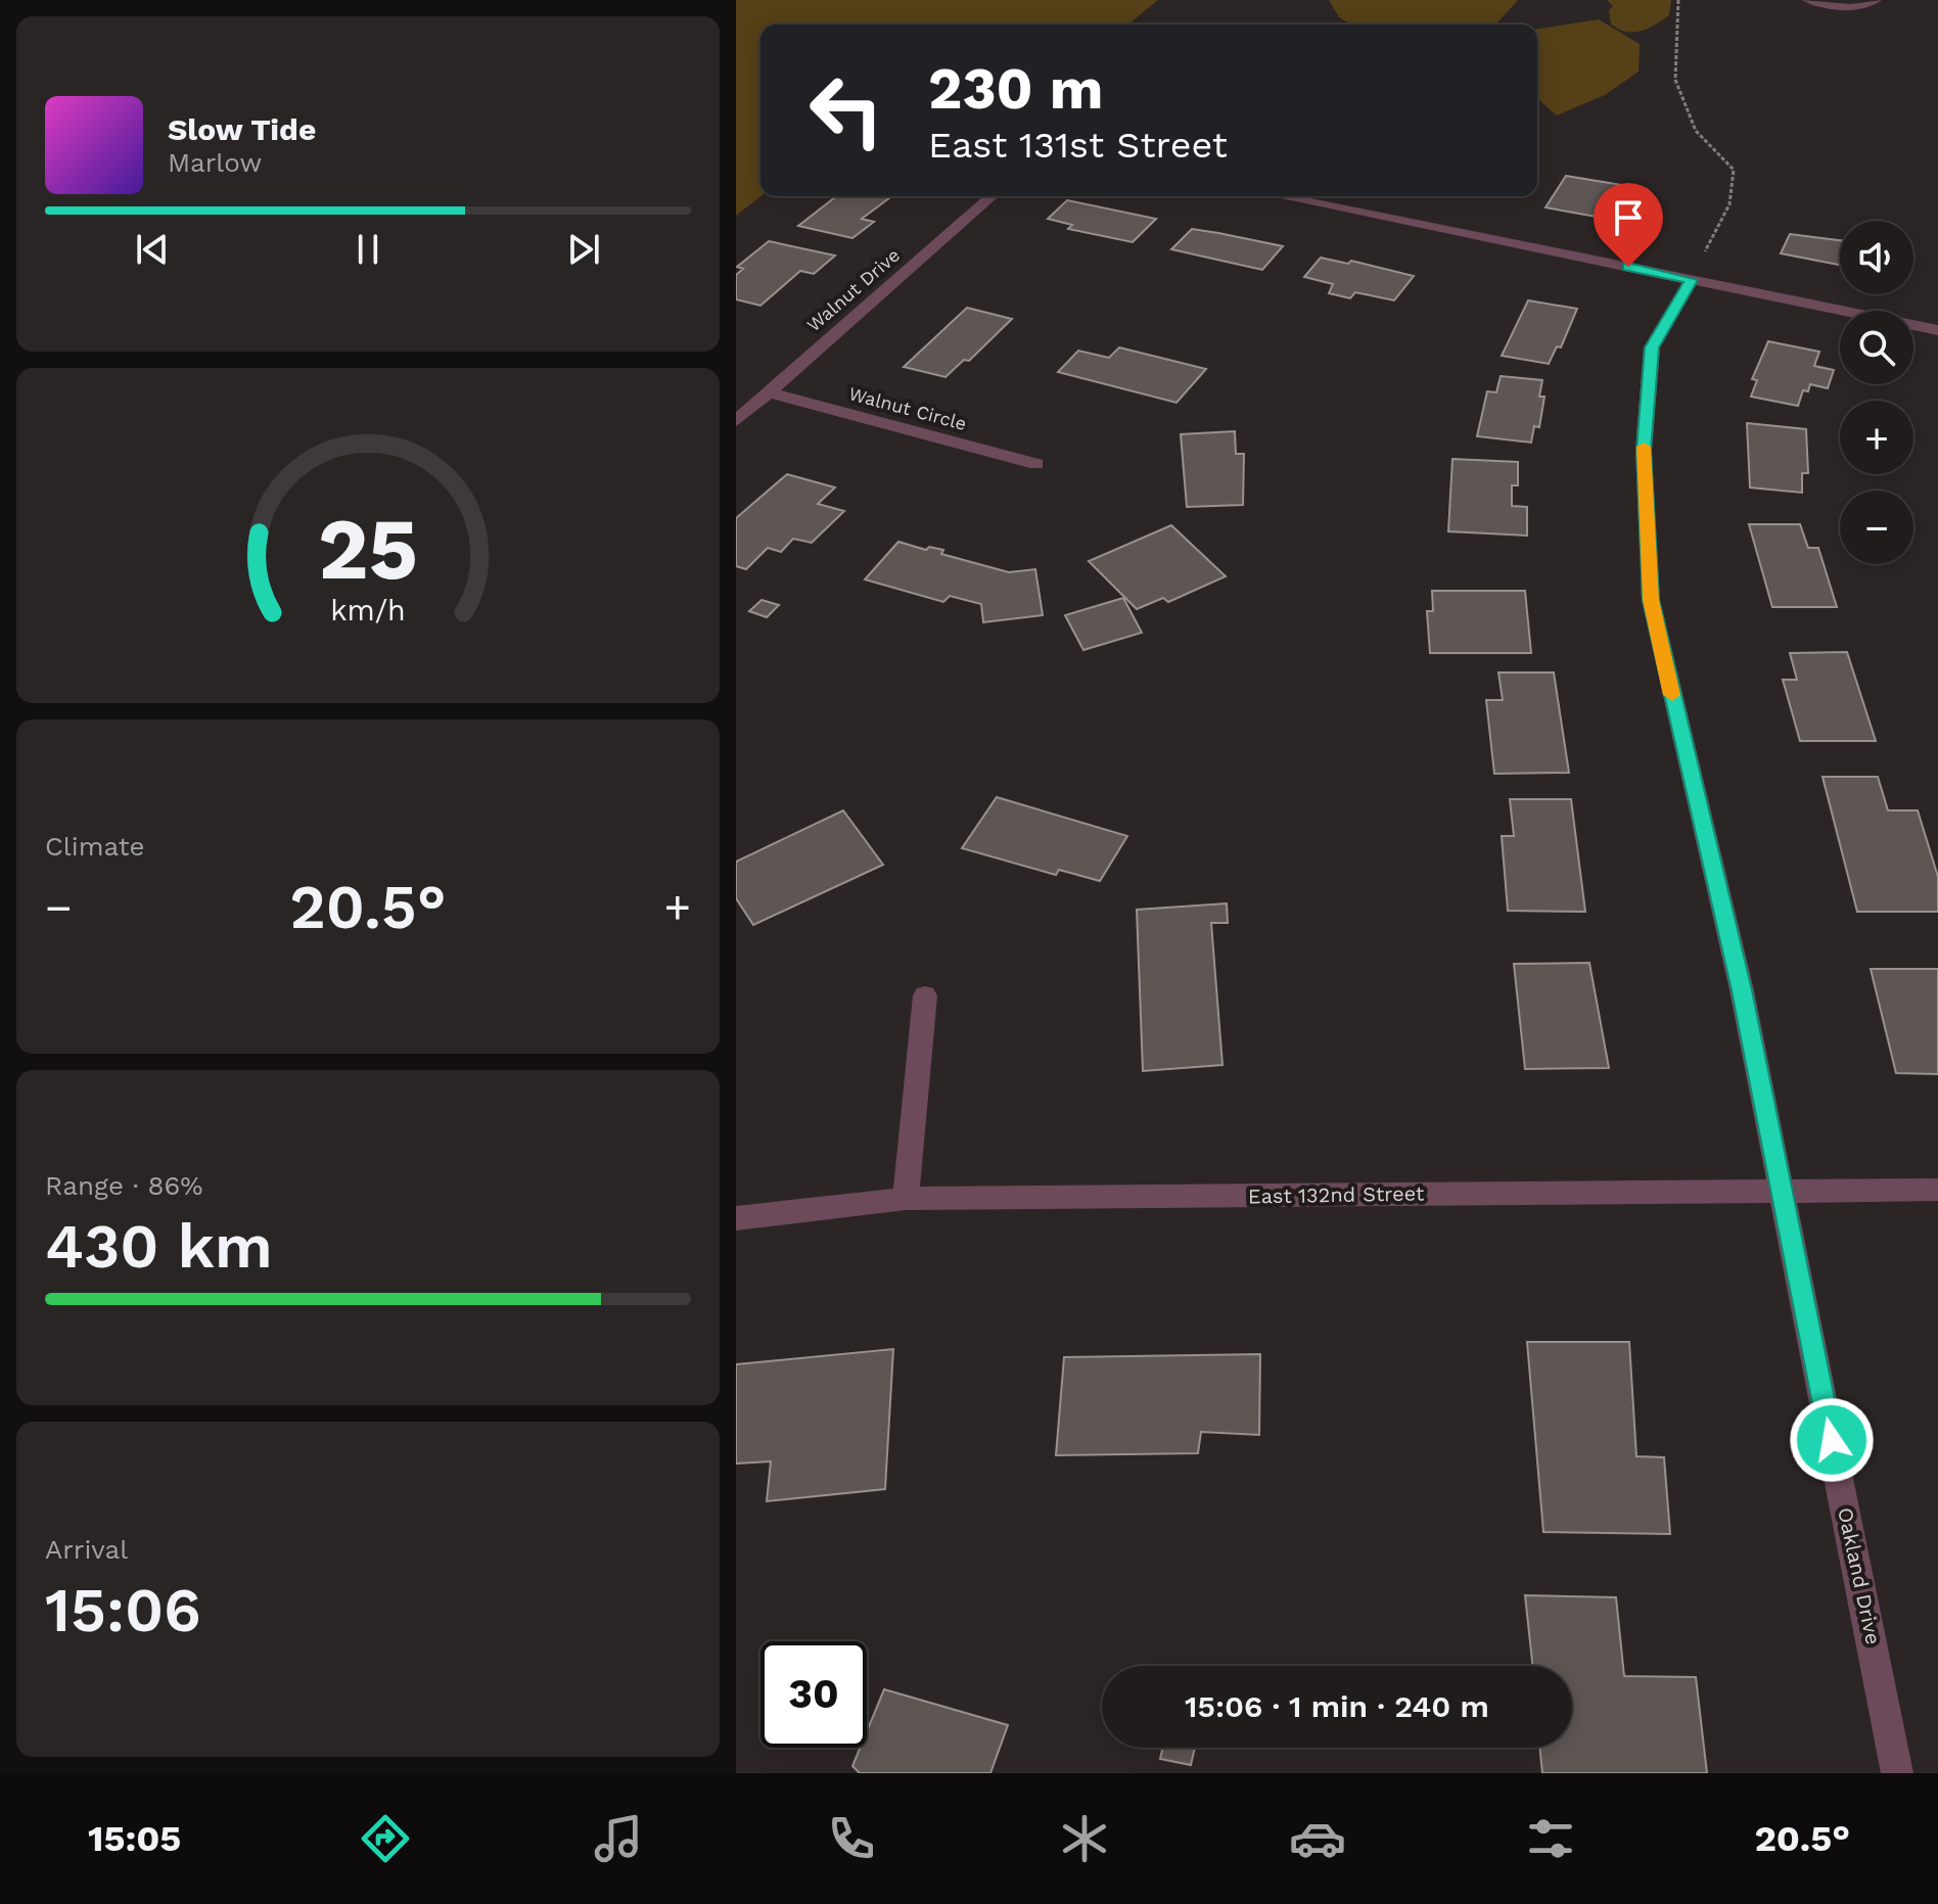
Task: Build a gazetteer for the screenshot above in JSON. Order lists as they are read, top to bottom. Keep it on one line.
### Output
{"streets":{"street":["Walnut Drive","Walnut Circle","East 132nd Street","Oakland Drive"]},"crossings":[["Walnut Drive","Walnut Circle"],["East 132nd Street","Oakland Drive"]],"page":{"turn":["230 m","East 131st Street"],"song":["Slow Tide","Marlow"],"map_buttons":["+","−"],"tile":["Climate",["Range · 86%","430 km"],["Arrival","15:06"]],"heat":["−","20.5°","+"],"limit":"30","trip":"15:06 · 1 min · 240 m","tabs":["15:05","20.5°"],"gauge":["25","km/h"]}}
